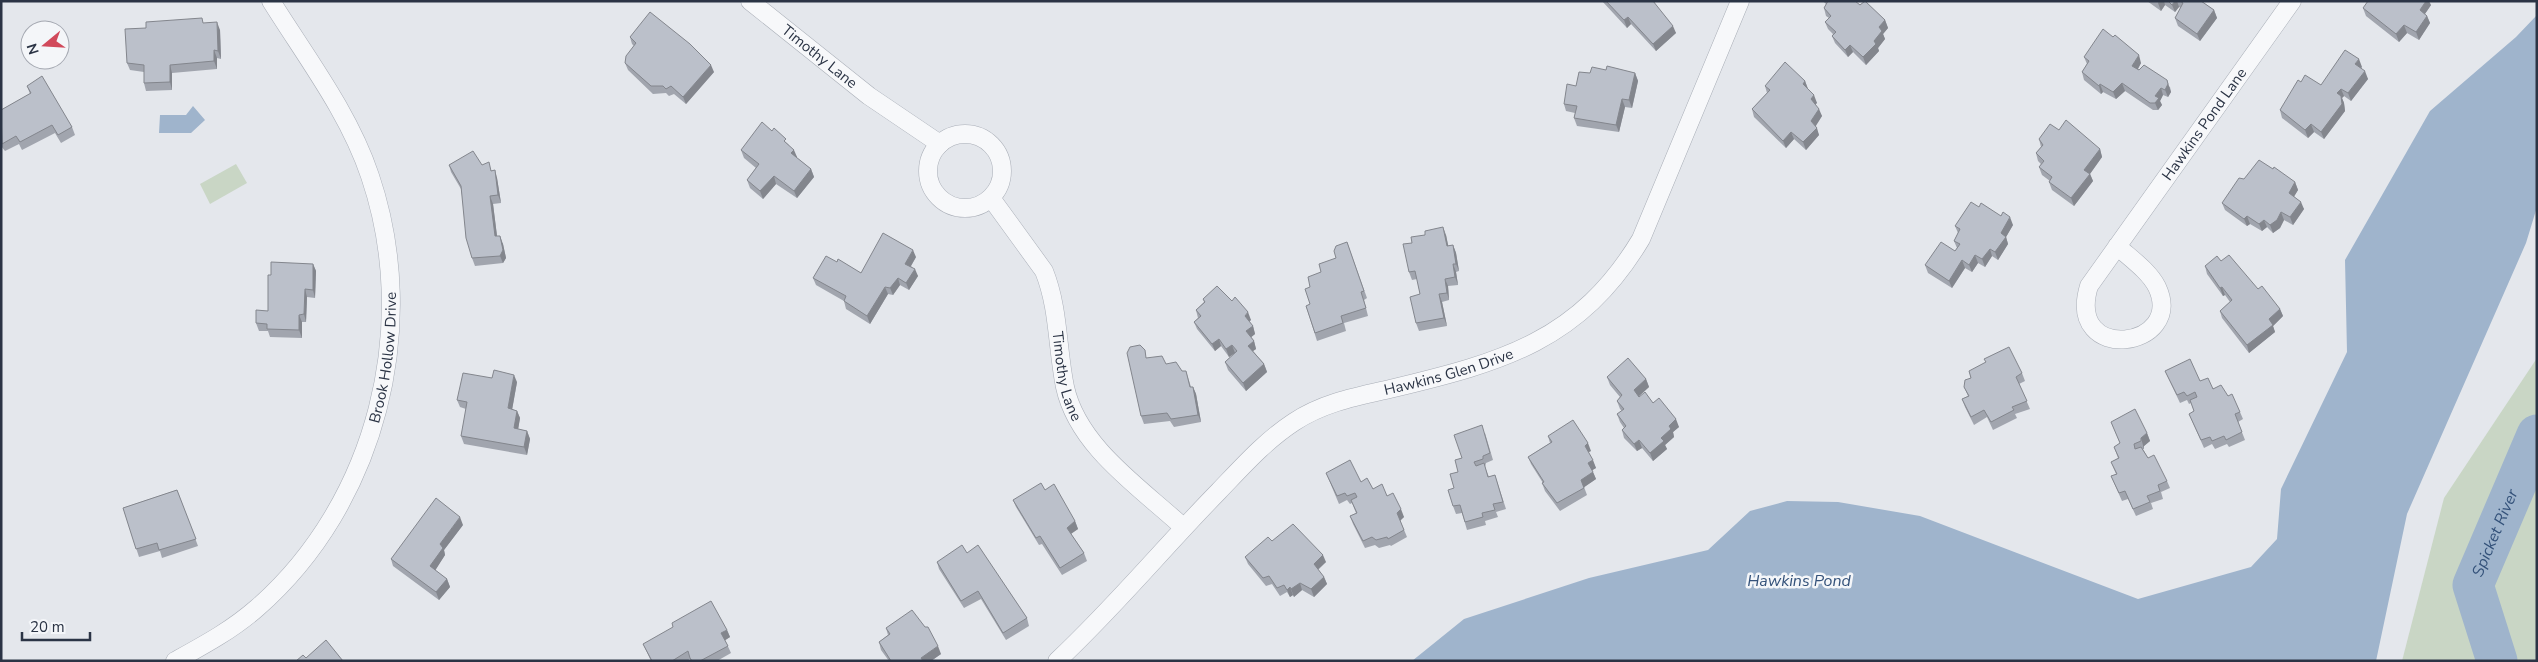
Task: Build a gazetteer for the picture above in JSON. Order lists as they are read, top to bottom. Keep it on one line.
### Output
{"streets":{"street":["Timothy Lane","Hawkins Pond Lane","Brook Hollow Drive","Hawkins Glen Drive"]},"crossings":[["Timothy Lane","Hawkins Glen Drive"]],"water":["Spicket River","Hawkins Pond"],"scale_bar":"20 m","north":"left"}
